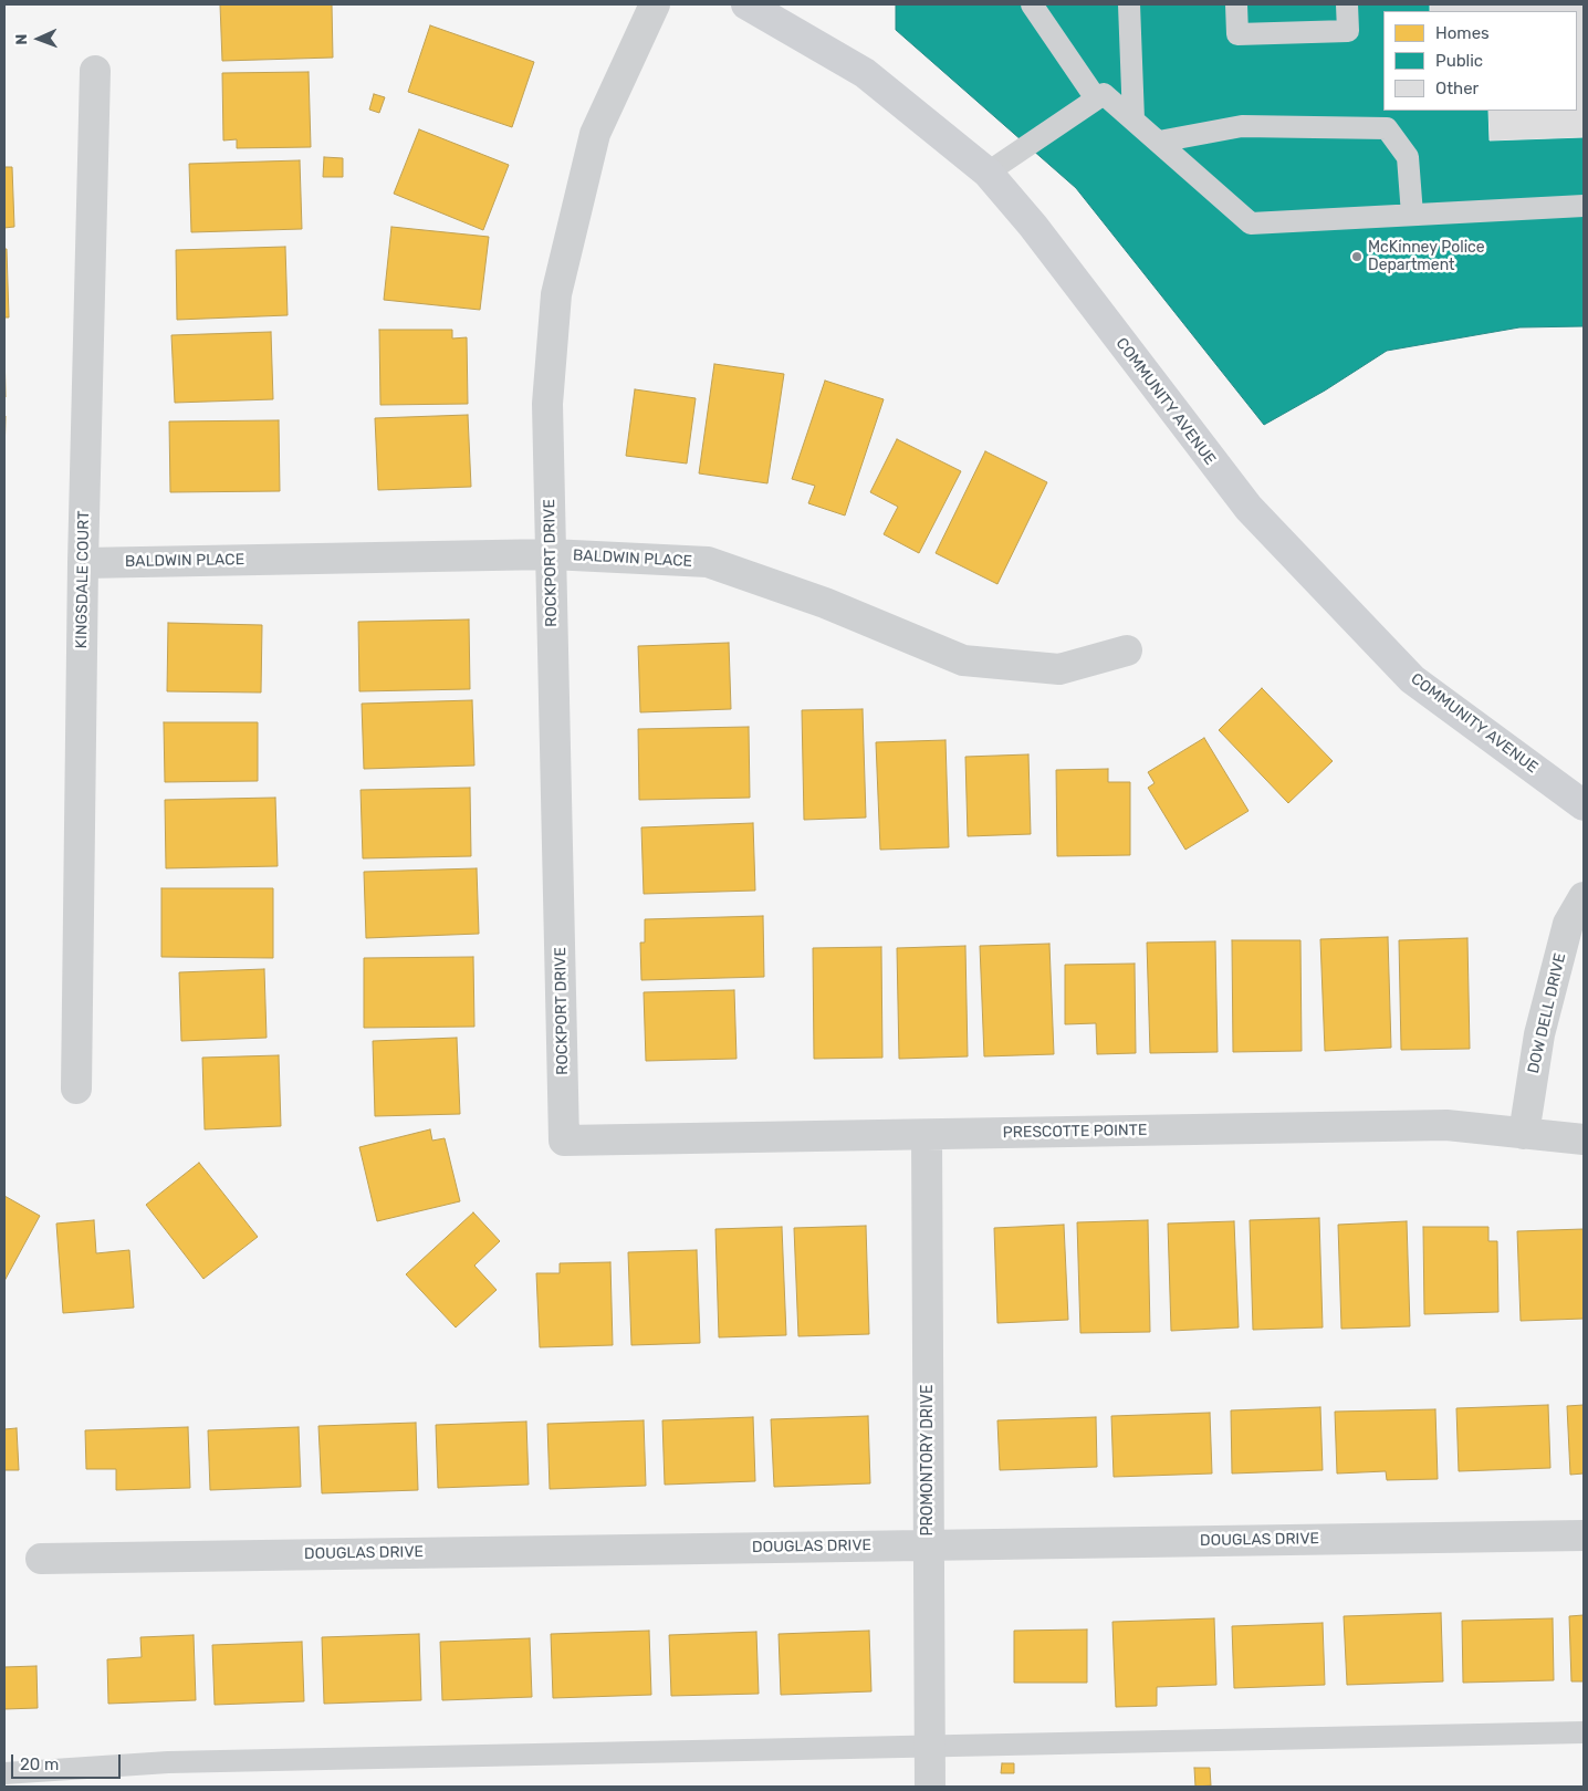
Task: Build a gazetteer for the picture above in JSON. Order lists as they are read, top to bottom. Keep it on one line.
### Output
{"streets":{"street":["COMMUNITY AVENUE","BALDWIN PLACE","ROCKPORT DRIVE","KINGSDALE COURT","DOW DELL DRIVE","PRESCOTTE POINTE","PROMONTORY DRIVE","DOUGLAS DRIVE"]},"crossings":[["BALDWIN PLACE","ROCKPORT DRIVE"],["BALDWIN PLACE","KINGSDALE COURT"],["ROCKPORT DRIVE","PRESCOTTE POINTE"],["DOW DELL DRIVE","PRESCOTTE POINTE"],["PRESCOTTE POINTE","PROMONTORY DRIVE"],["PROMONTORY DRIVE","DOUGLAS DRIVE"]],"places":["McKinney Police Department"],"legend":["Homes","Public","Other"],"scale_bar":"20 m","north":"left"}
